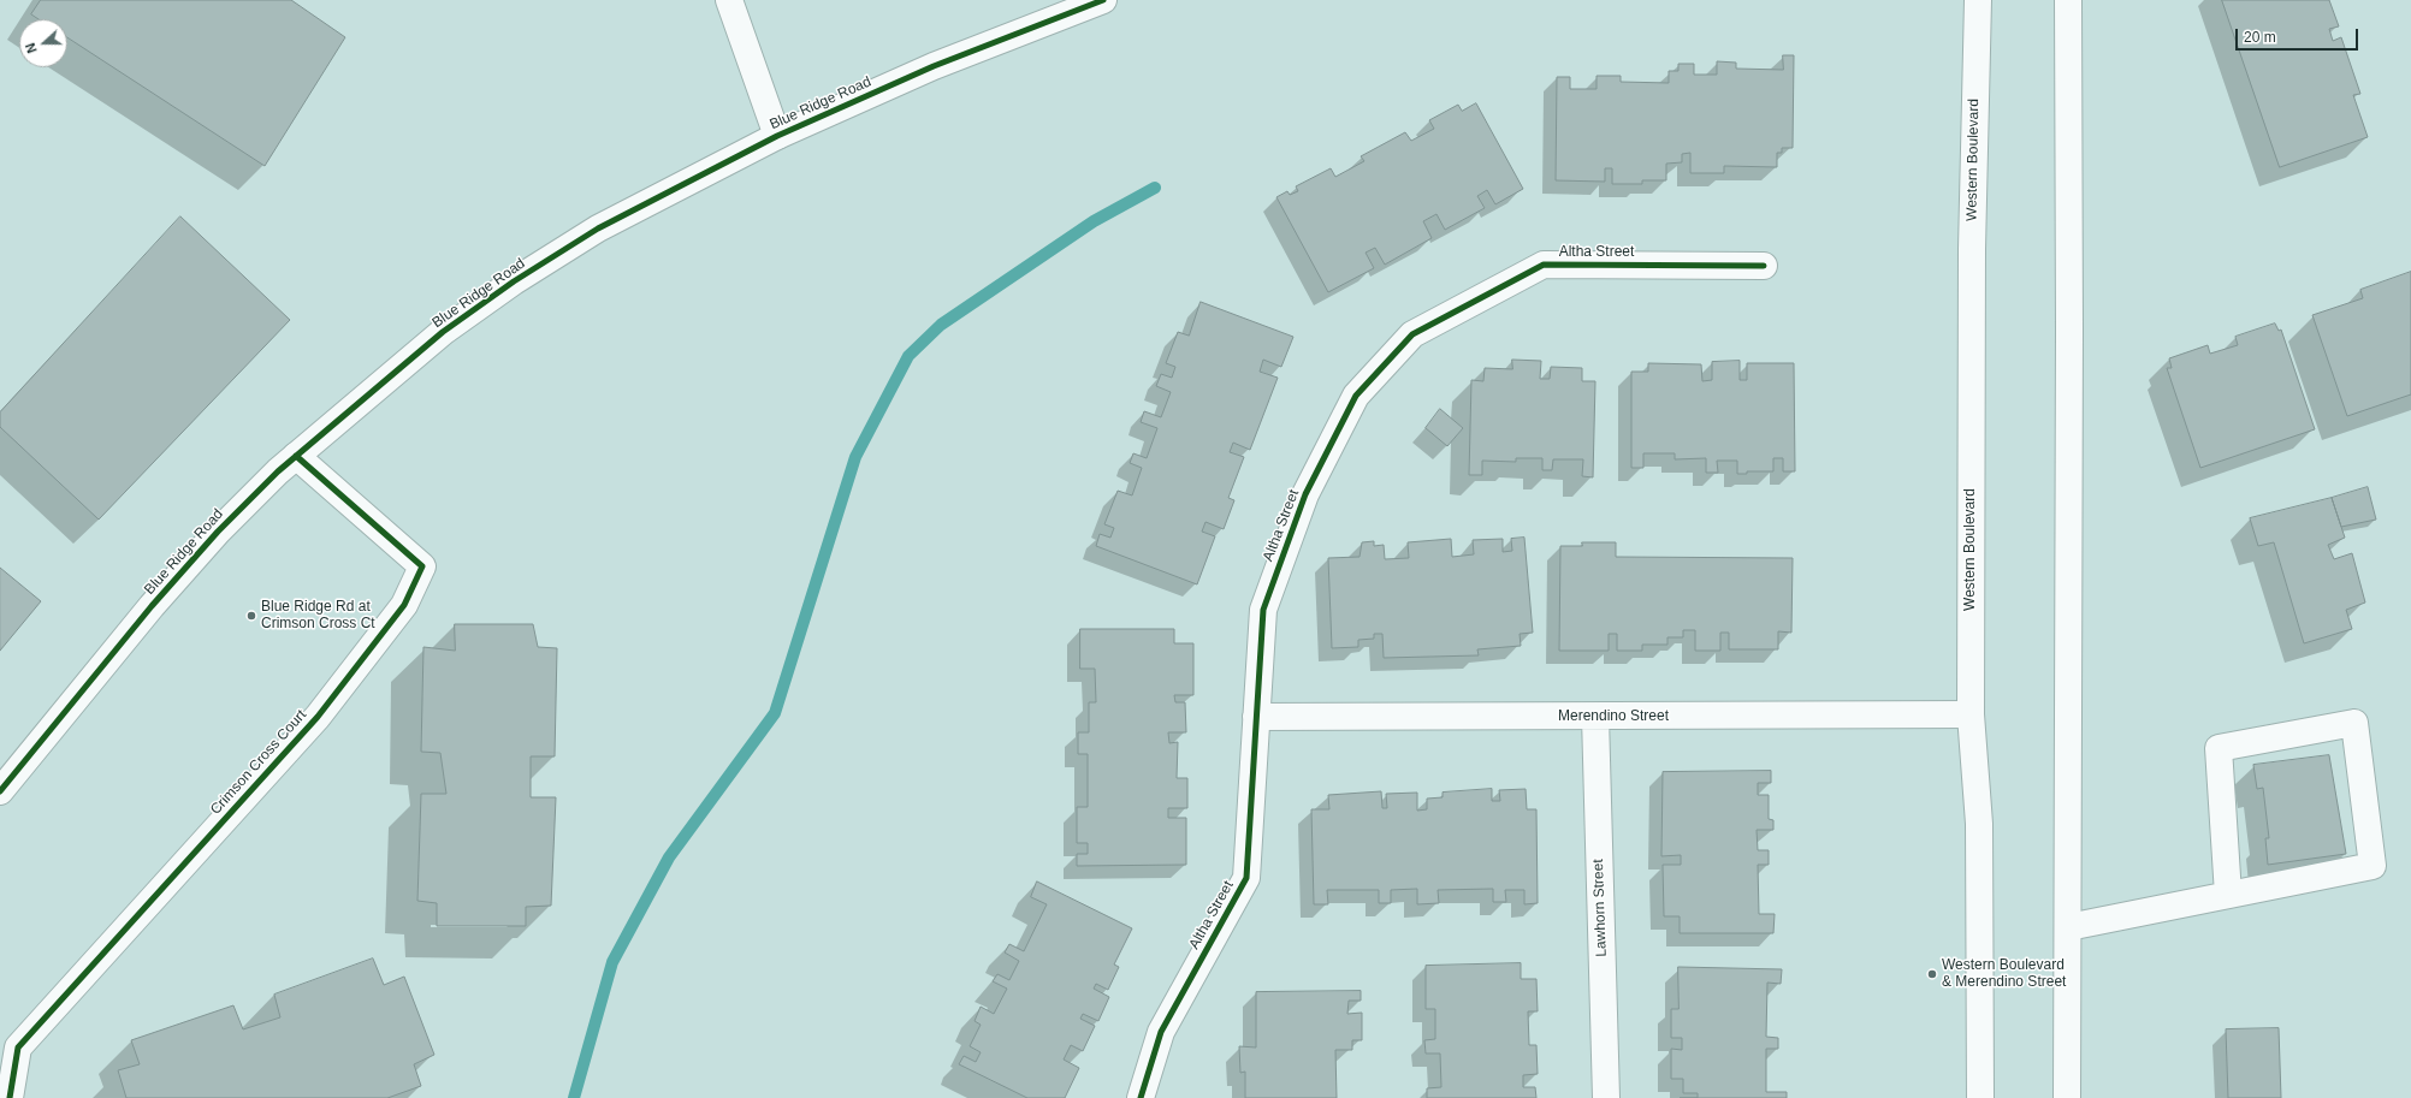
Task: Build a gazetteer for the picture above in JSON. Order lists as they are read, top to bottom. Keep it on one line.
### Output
{"streets":{"main road":["Blue Ridge Road","Western Boulevard","Altha Street","Merendino Street","Crimson Cross Court","Lawhorn Street"]},"crossings":[["Blue Ridge Road","Crimson Cross Court"],["Western Boulevard","Merendino Street"],["Altha Street","Merendino Street"],["Merendino Street","Lawhorn Street"]],"places":["Blue Ridge Rd at Crimson Cross Ct","Western Boulevard & Merendino Street"],"scale_bar":"20 m","north":"left"}
